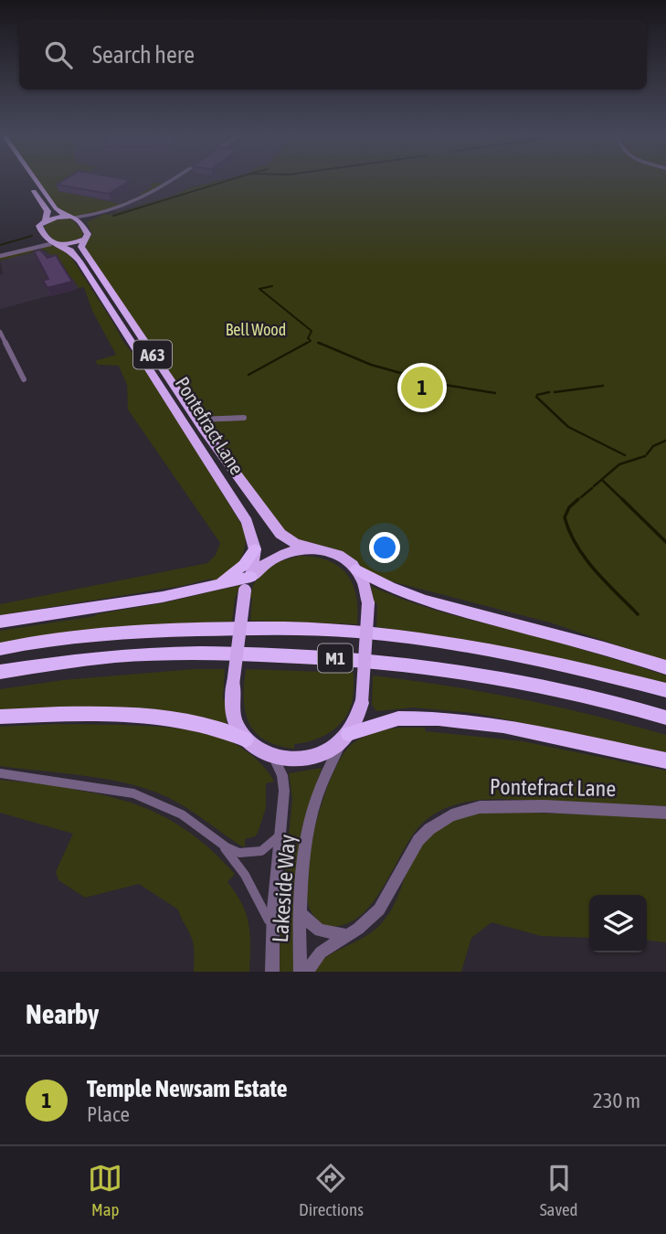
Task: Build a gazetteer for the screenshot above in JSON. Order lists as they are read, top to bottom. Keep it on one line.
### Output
{"streets":{"highway":["A63","Pontefract Lane","M1"],"street":["Lakeside Way"]},"crossings":[["A63","Pontefract Lane"],["Pontefract Lane","Lakeside Way"]],"parks":["Bell Wood"],"page":{"search":"Search here","pins":"1","heading":"Nearby","list":[{"mark":"1","name":"Temple Newsam Estate","note":"Place","value":"230 m"}],"nav":["Map","Directions","Saved"]}}
